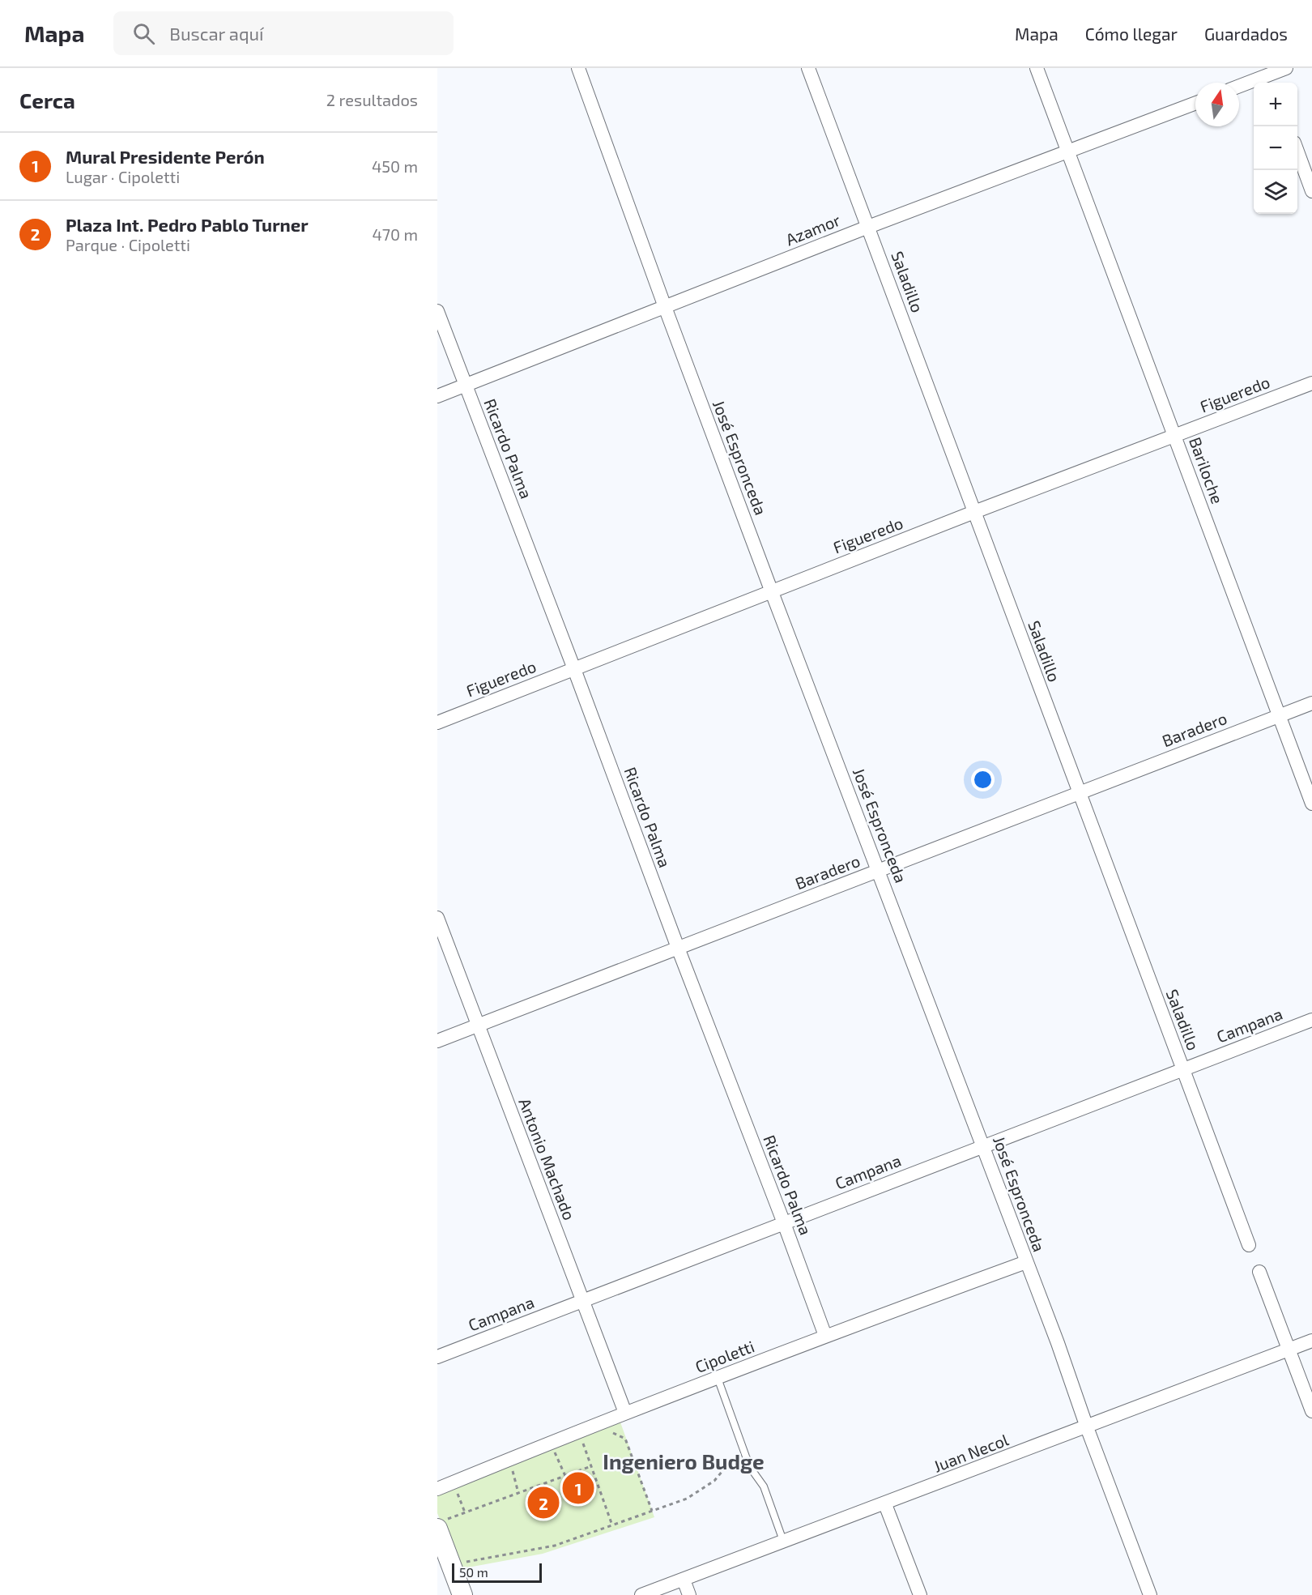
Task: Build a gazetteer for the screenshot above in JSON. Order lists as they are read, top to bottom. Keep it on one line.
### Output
{"streets":{"street":["Azamor","Saladillo","Figueredo","Ricardo Palma","José Espronceda","Bariloche","Baradero","Campana","Antonio Machado","Cipoletti","Juan Necol"]},"crossings":[["Azamor","Saladillo"],["Azamor","Ricardo Palma"],["Azamor","José Espronceda"],["Azamor","Bariloche"],["Saladillo","Figueredo"],["Saladillo","Baradero"],["Saladillo","Campana"],["Figueredo","Ricardo Palma"],["Figueredo","José Espronceda"],["Figueredo","Bariloche"],["Ricardo Palma","Baradero"],["Ricardo Palma","Campana"],["Ricardo Palma","Cipoletti"],["José Espronceda","Baradero"],["José Espronceda","Campana"],["José Espronceda","Cipoletti"],["José Espronceda","Juan Necol"],["Bariloche","Baradero"],["Baradero","Antonio Machado"],["Campana","Antonio Machado"],["Antonio Machado","Cipoletti"]],"districts":["Ingeniero Budge"],"scale_bar":"50 m","north":"top","page":{"header":"Mapa","search":"Buscar aquí","nav":["Mapa","Cómo llegar","Guardados"],"heading":["Cerca","2 resultados"],"map_buttons":["+","−"],"list":[{"mark":"1","name":"Mural Presidente Perón","note":"Lugar · Cipoletti","value":"450 m"},{"mark":"2","name":"Plaza Int. Pedro Pablo Turner","note":"Parque · Cipoletti","value":"470 m"}],"pins":["1","2"],"scale":"50 m"}}
